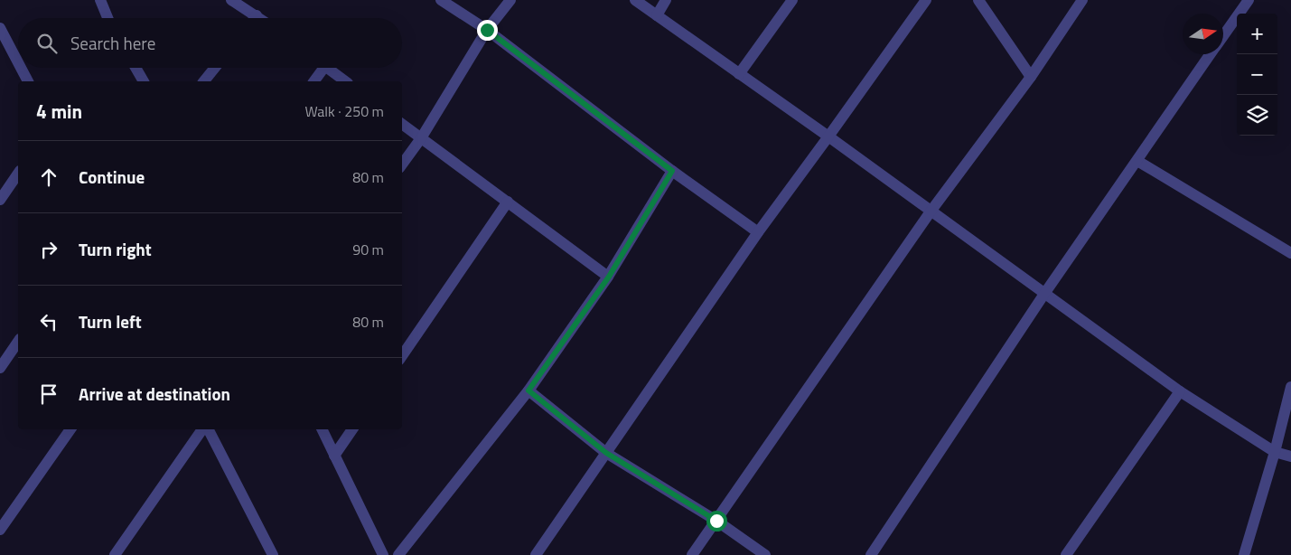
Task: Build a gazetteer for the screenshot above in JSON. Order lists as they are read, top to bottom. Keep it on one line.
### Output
{"north":"right","page":{"map_buttons":["+","−"],"search":"Search here","heading":["4 min","Walk · 250 m"],"list":[["Continue","80 m"],["Turn right","90 m"],["Turn left","80 m"],"Arrive at destination"]}}
